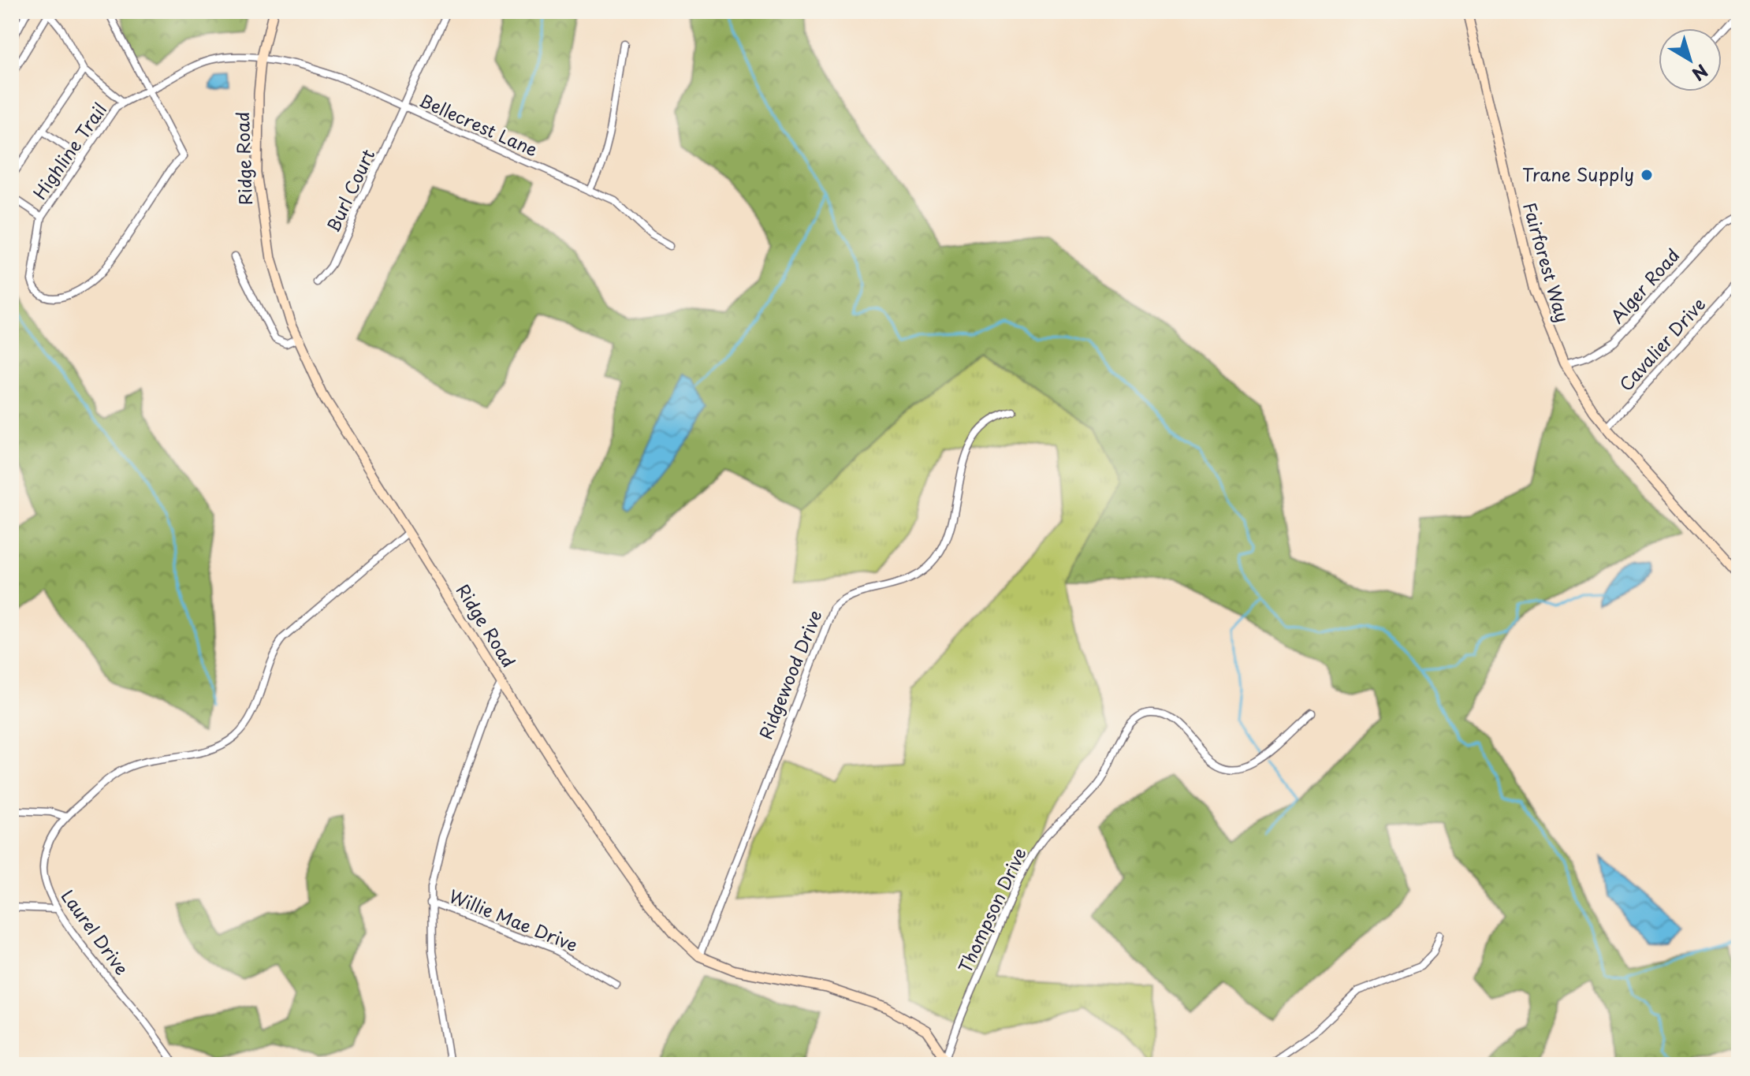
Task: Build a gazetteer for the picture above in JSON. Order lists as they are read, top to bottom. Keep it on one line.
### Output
{"streets":{"street":["Bellecrest Lane","Highline Trail","Ridge Road","Burl Court","Fairforest Way","Alger Road","Cavalier Drive","Ridgewood Drive","Thompson Drive","Willie Mae Drive","Laurel Drive"]},"crossings":[["Bellecrest Lane","Highline Trail"],["Bellecrest Lane","Ridge Road"],["Bellecrest Lane","Burl Court"],["Ridge Road","Ridgewood Drive"],["Ridge Road","Thompson Drive"],["Ridge Road","Laurel Drive"],["Fairforest Way","Alger Road"],["Fairforest Way","Cavalier Drive"]],"places":["Trane Supply"],"north":"bottom right"}
